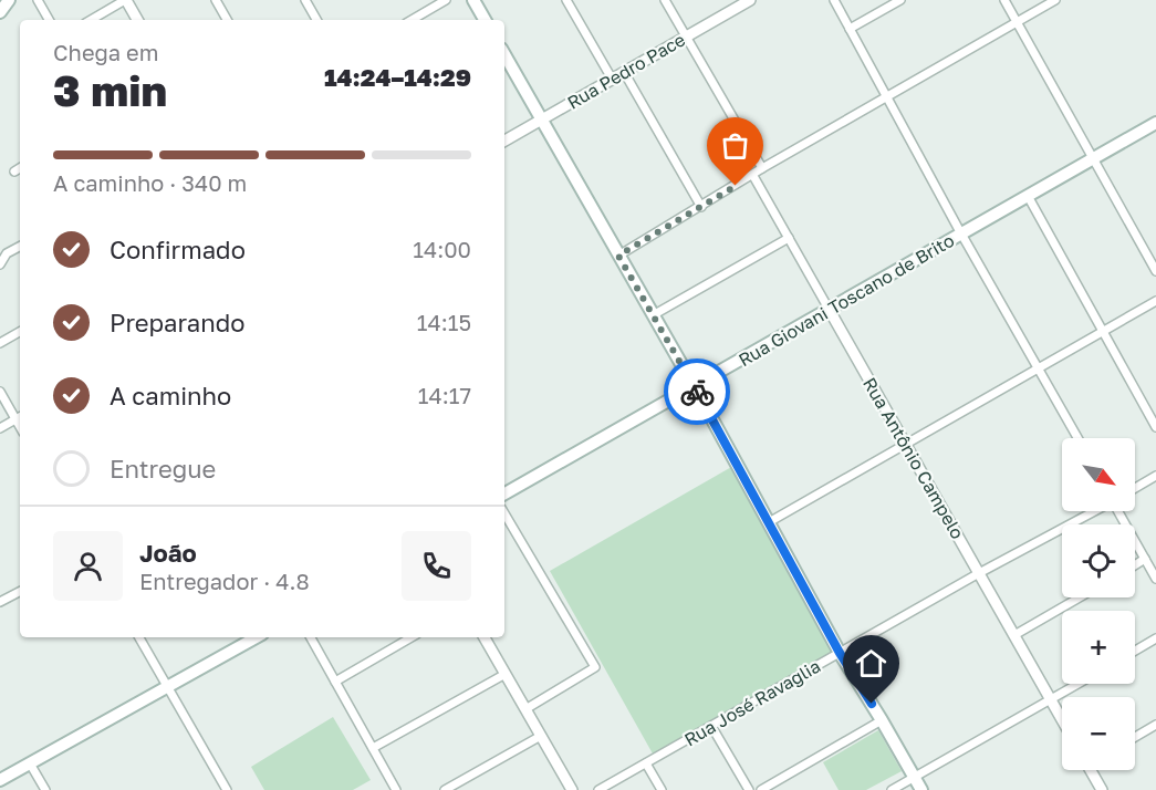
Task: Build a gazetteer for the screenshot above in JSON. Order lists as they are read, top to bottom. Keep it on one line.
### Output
{"streets":{"main road":["Rua Giovani Toscano de Brito"],"street":["Rua Pedro Pace","Rua Antônio Campelo","Rua José Ravaglia"]},"crossings":[["Rua Giovani Toscano de Brito","Rua Antônio Campelo"],["Rua Antônio Campelo","Rua José Ravaglia"]],"north":"bottom right","page":{"heading":["3 min","Chega em","14:24–14:29"],"panel":["João","Entregador · 4.8"],"bar":"A caminho · 340 m","list":[["Confirmado","14:00"],["Preparando","14:15"],["A caminho","14:17"],"Entregue"],"map_buttons":["+","−"]}}
